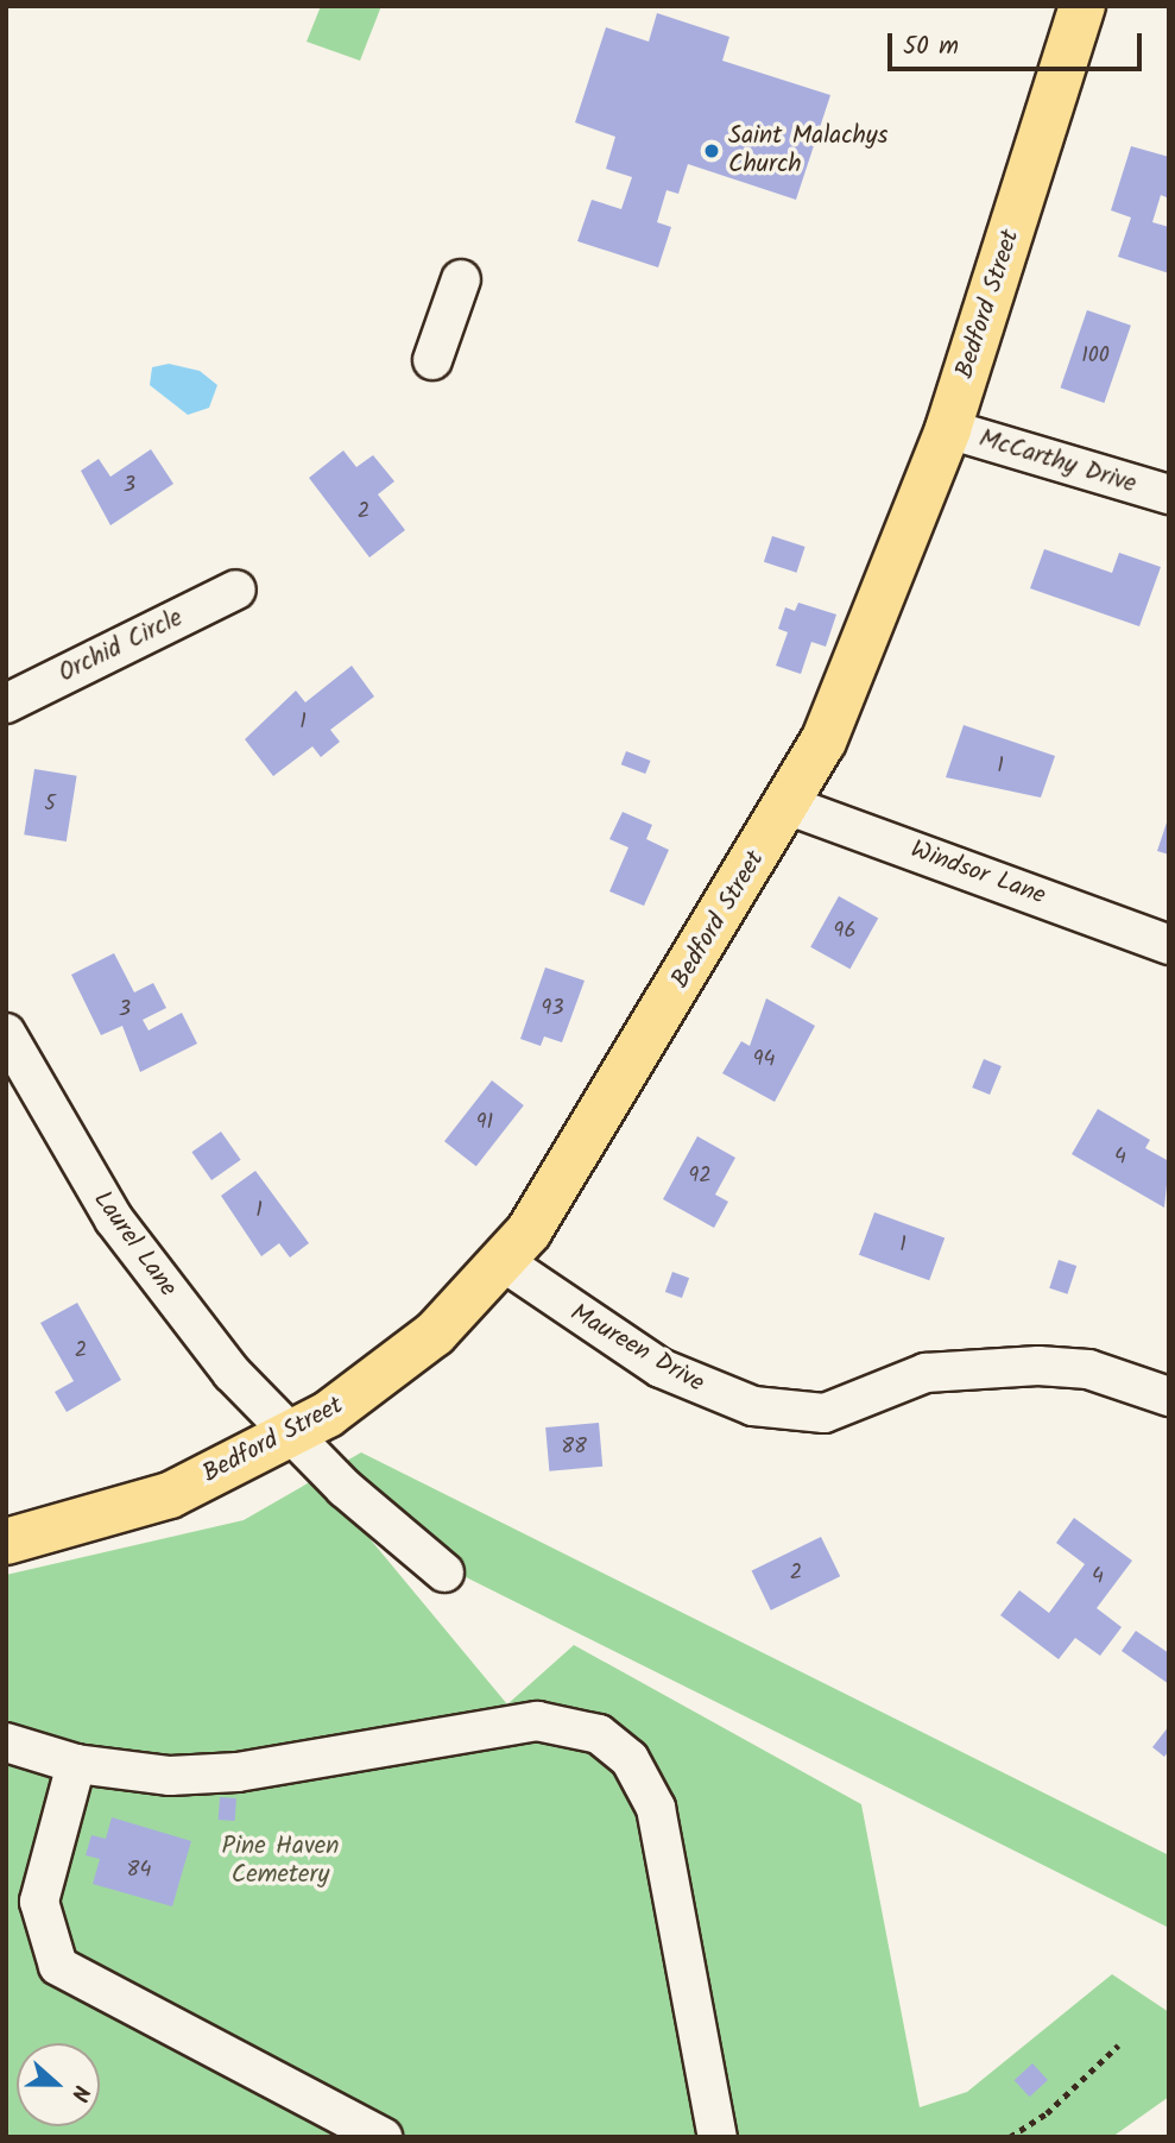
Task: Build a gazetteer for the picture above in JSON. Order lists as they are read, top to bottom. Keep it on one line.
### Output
{"streets":{"main road":["Bedford Street"],"street":["McCarthy Drive","Orchid Circle","Windsor Lane","Laurel Lane","Maureen Drive"]},"crossings":[["Bedford Street","McCarthy Drive"],["Bedford Street","Windsor Lane"],["Bedford Street","Laurel Lane"],["Bedford Street","Maureen Drive"]],"parks":["Pine Haven Cemetery"],"places":["Saint Malachys Church"],"house_numbers":["100","3","2","1","1","5","96","93","3","94","91","4","92","1","1","2","88","2","4","84"],"scale_bar":"50 m","north":"right"}
